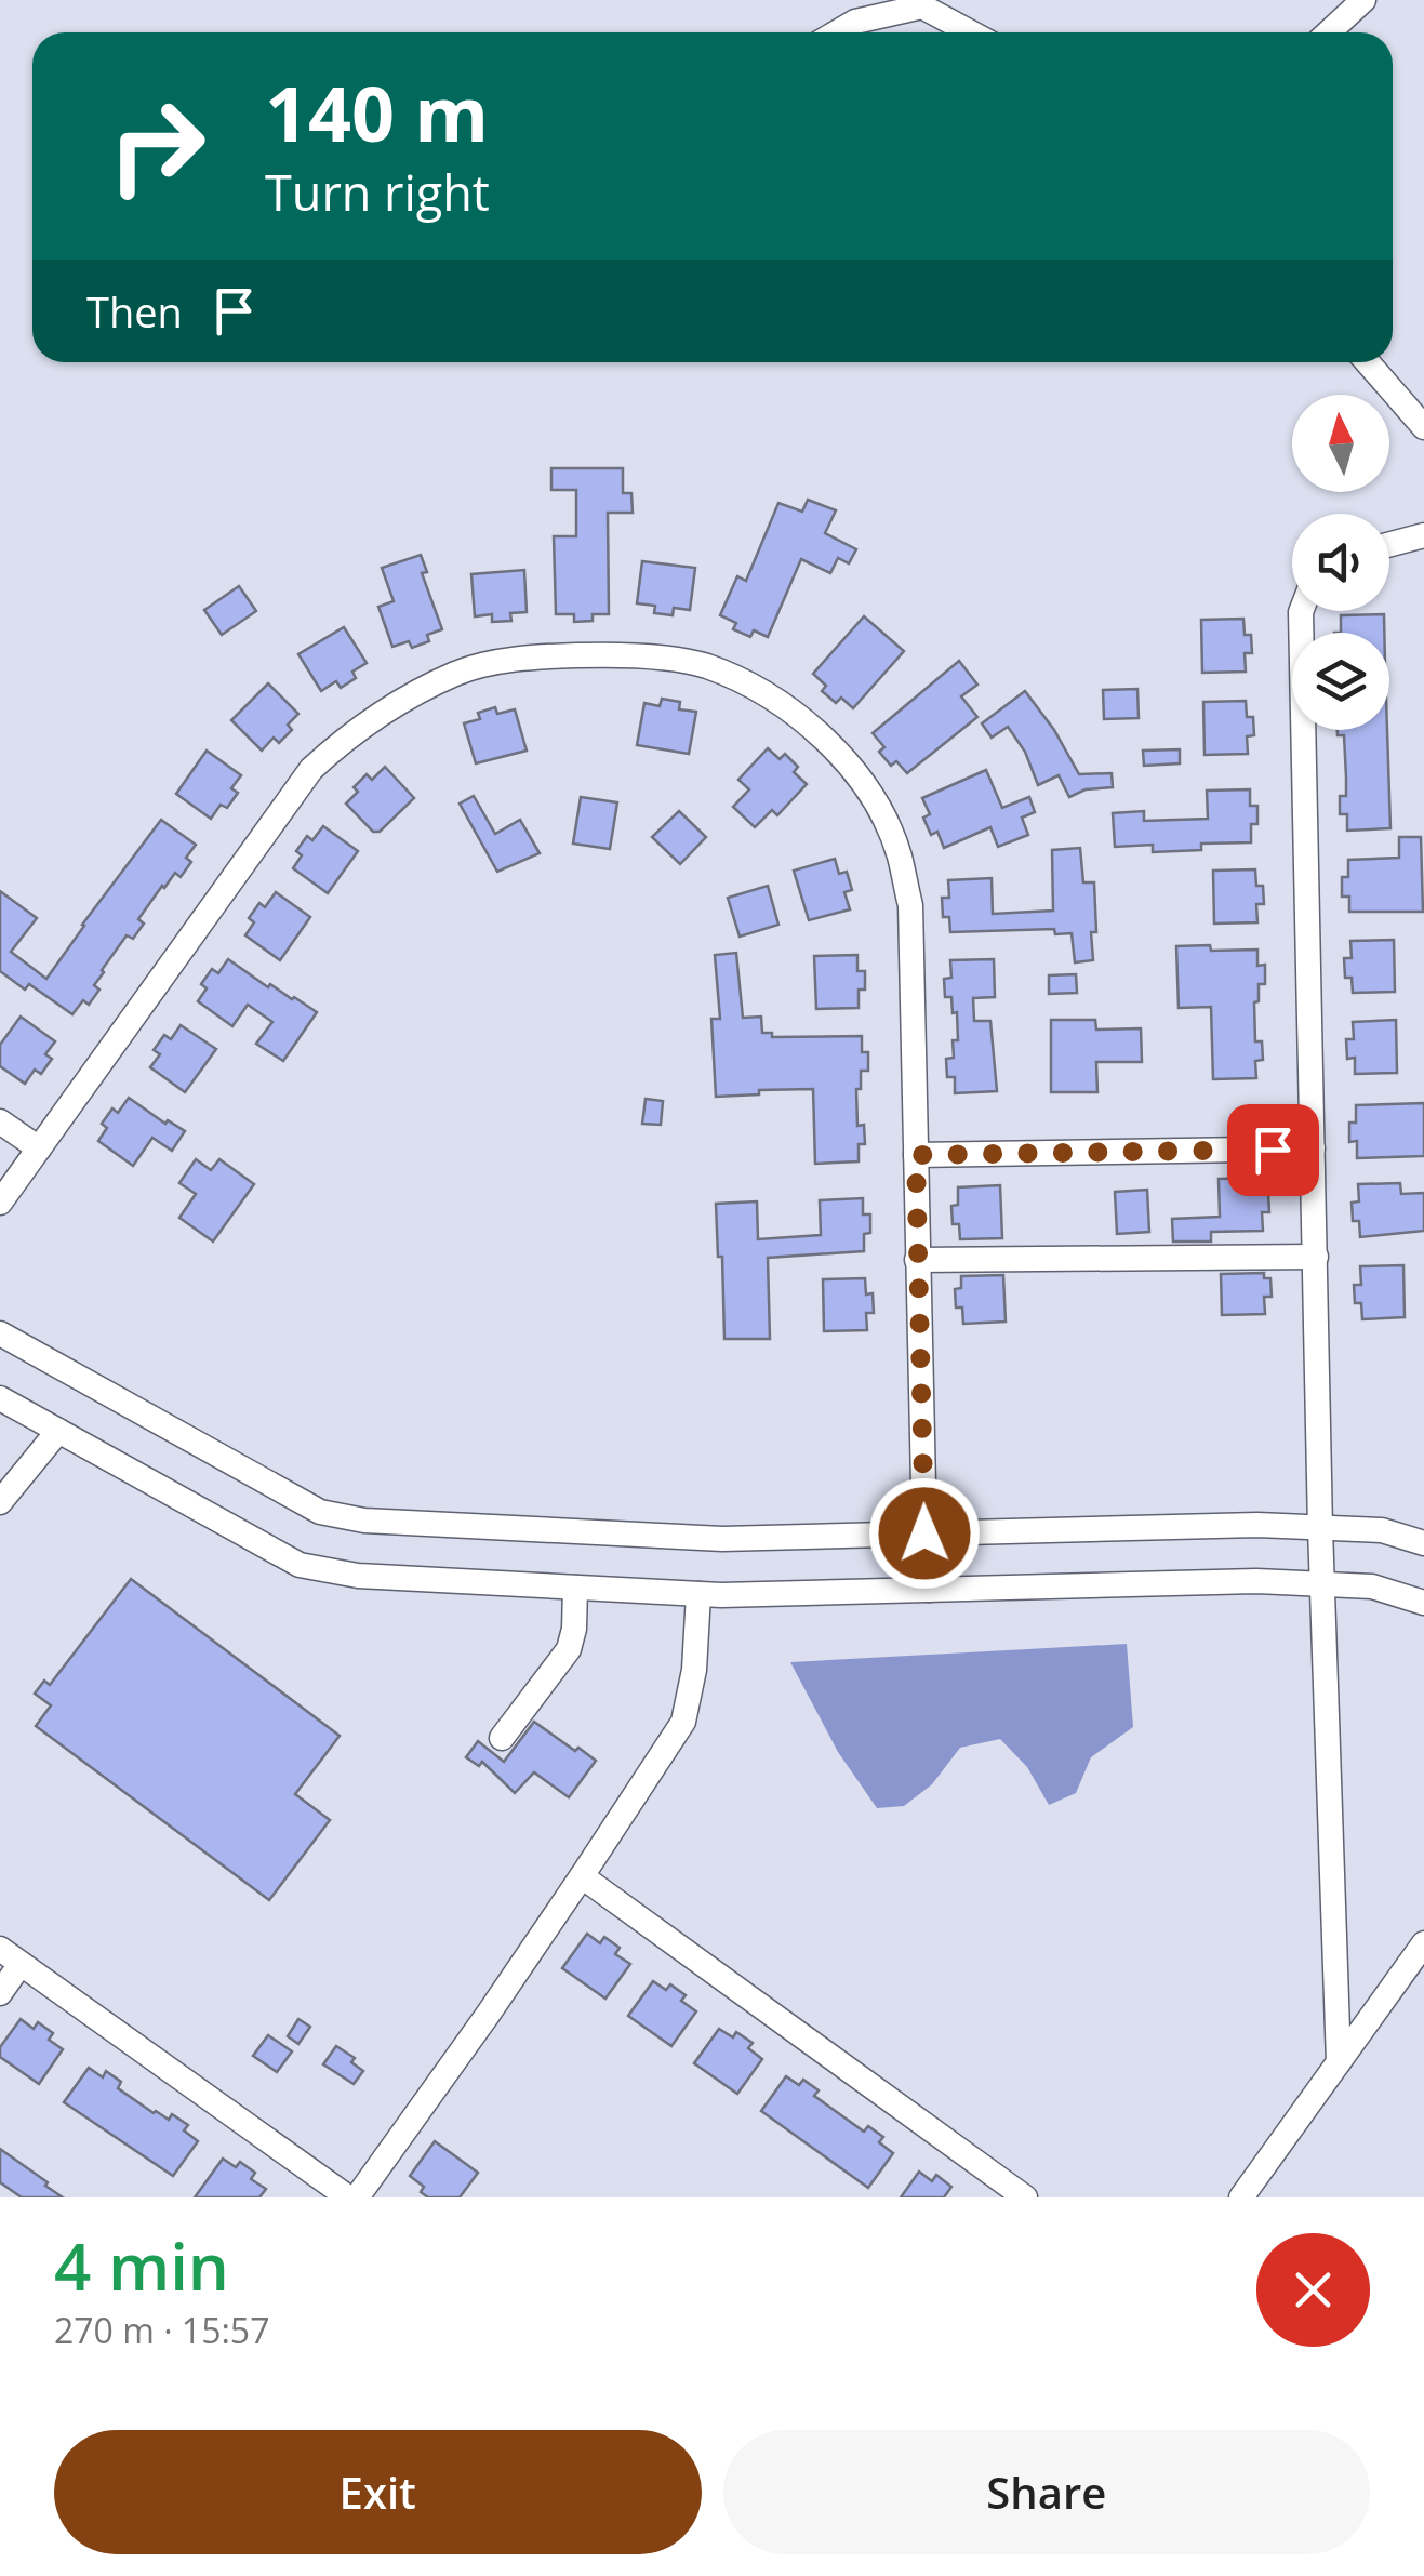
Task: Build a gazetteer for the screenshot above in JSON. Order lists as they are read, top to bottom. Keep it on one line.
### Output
{"north":"top","page":{"turn":["140 m","Turn right"],"then":"Then","heading":["4 min","270 m · 15:57"],"buttons":["Exit","Share"]}}
